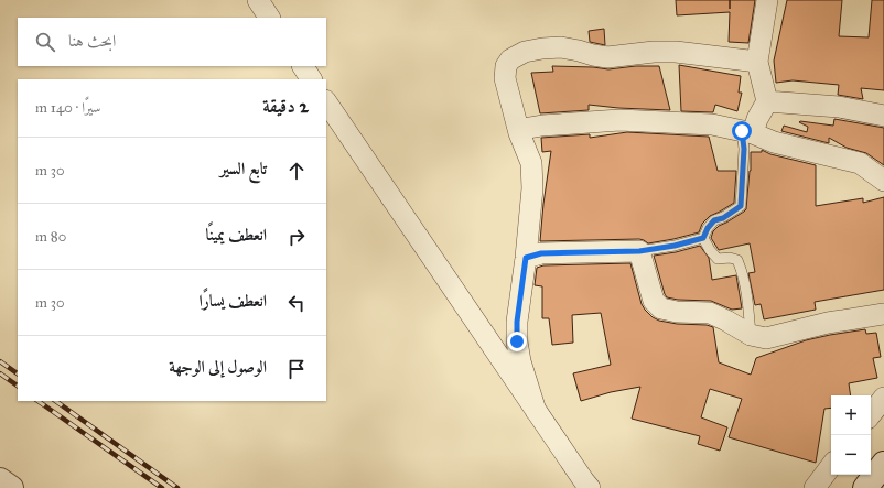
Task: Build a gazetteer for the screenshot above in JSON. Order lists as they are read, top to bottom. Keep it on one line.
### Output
{"page":{"search":"ابحث هنا","heading":["2 دقيقة","سيرًا · 140 m"],"list":[["تابع السير","30 m"],["انعطف يمينًا","80 m"],["انعطف يسارًا","30 m"],"الوصول إلى الوجهة"],"map_buttons":["+","−"]}}
